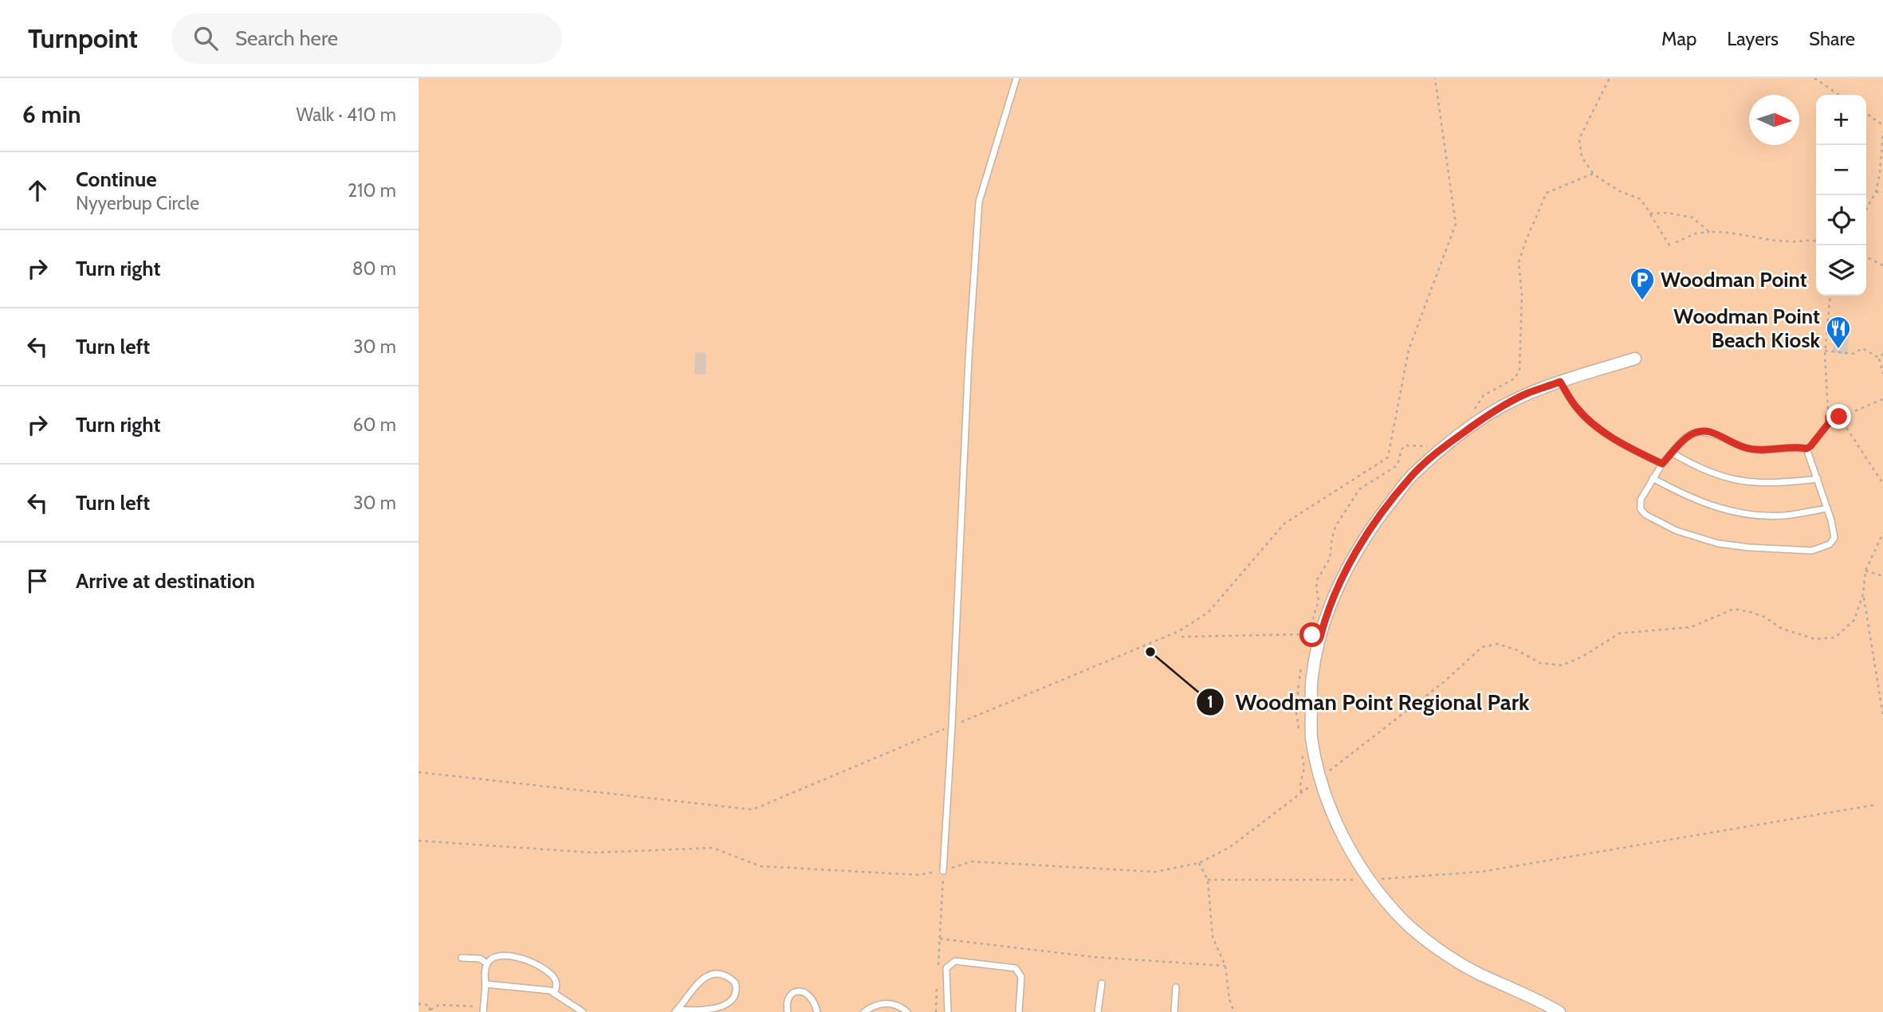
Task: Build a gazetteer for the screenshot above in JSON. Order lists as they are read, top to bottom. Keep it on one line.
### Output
{"places":{"parking":["Woodman Point"],"restaurant":["Woodman Point Beach Kiosk"],"other":["Woodman Point Regional Park"]},"north":"right","page":{"header":"Turnpoint","search":"Search here","nav":["Map","Layers","Share"],"heading":["6 min","Walk · 410 m"],"map_buttons":["+","−"],"list":[["Continue","Nyyerbup Circle","210 m"],["Turn right","80 m"],["Turn left","30 m"],["Turn right","60 m"],["Turn left","30 m"],"Arrive at destination"]}}
